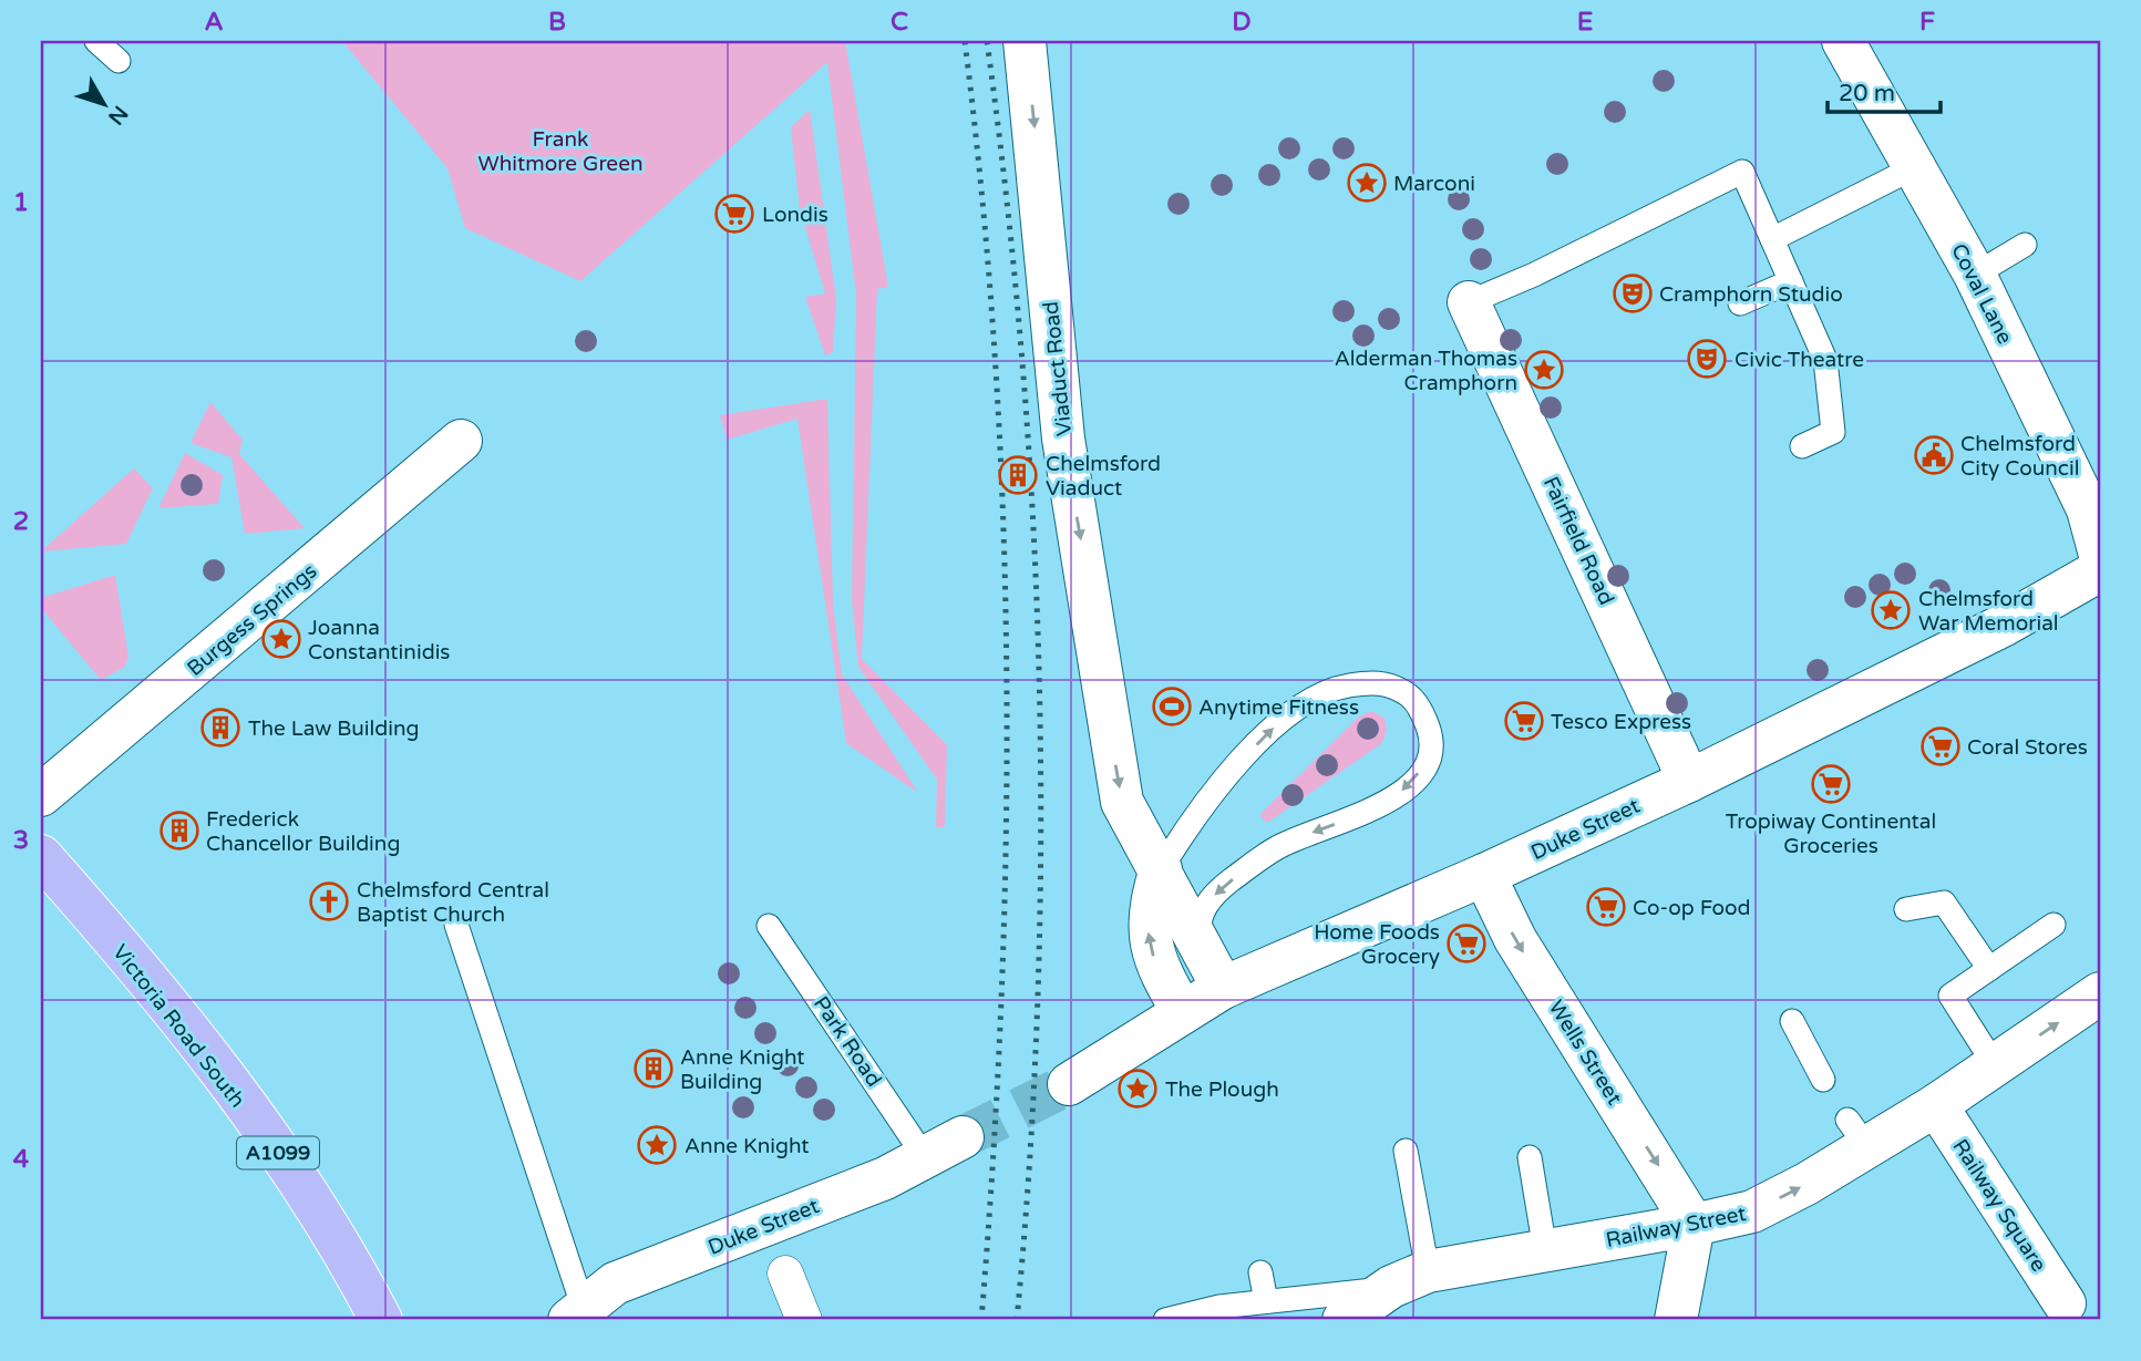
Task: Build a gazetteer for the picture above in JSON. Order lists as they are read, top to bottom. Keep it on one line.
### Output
{"streets":{"main road":["Victoria Road South","A1099"],"street":["Coval Lane","Viaduct Road","Fairfield Road","Burgess Springs","Duke Street","Wells Street","Railway Square","Railway Street"],"lane":["Park Road"]},"crossings":[["Viaduct Road","Duke Street"],["Fairfield Road","Duke Street"],["Duke Street","Park Road"],["Duke Street","Wells Street"],["Wells Street","Railway Street"],["Railway Square","Railway Street"]],"one_way":["Viaduct Road","Wells Street","Railway Street"],"parks":["Frank Whitmore Green"],"places":{"place":["Marconi","Alderman Thomas Cramphorn","Chelmsford War Memorial","Joanna Constantinidis","The Plough","Anne Knight"],"supermarket":["Londis","Tesco Express","Coral Stores","Tropiway Continental Groceries","Co-op Food","Home Foods Grocery"],"theatre":["Cramphorn Studio","Civic Theatre"],"public building":["Chelmsford City Council"],"building":["Chelmsford Viaduct","The Law Building","Frederick Chancellor Building","Anne Knight Building"],"sports":["Anytime Fitness"],"church":["Chelmsford Central Baptist Church"]},"scale_bar":"20 m","north":"bottom right","grid":{"columns":["A","B","C","D","E","F"],"rows":["1","2","3","4"]}}
